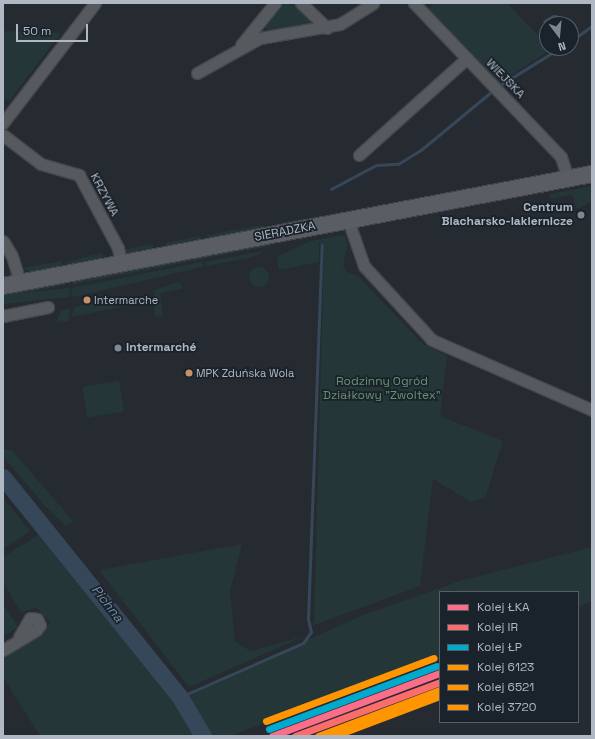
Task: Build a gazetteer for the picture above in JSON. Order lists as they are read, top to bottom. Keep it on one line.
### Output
{"streets":{"main road":["SIERADZKA"],"street":["WIEJSKA","KRZYWA"]},"crossings":[["WIEJSKA","SIERADZKA"],["KRZYWA","SIERADZKA"]],"water":["Pichna"],"parks":["Rodzinny Ogród Działkowy \"Zwoltex\""],"places":["Centrum Blacharsko-lakiernicze","Intermarche","Intermarché","MPK Zduńska Wola"],"lines":["rail line 6521","rail line ŁP","rail line ŁKA","rail line IR","rail line 6123","rail line 3720"],"legend":["Kolej ŁKA","Kolej IR","Kolej ŁP","Kolej 6123","Kolej 6521","Kolej 3720"],"scale_bar":"50 m","north":"bottom"}
